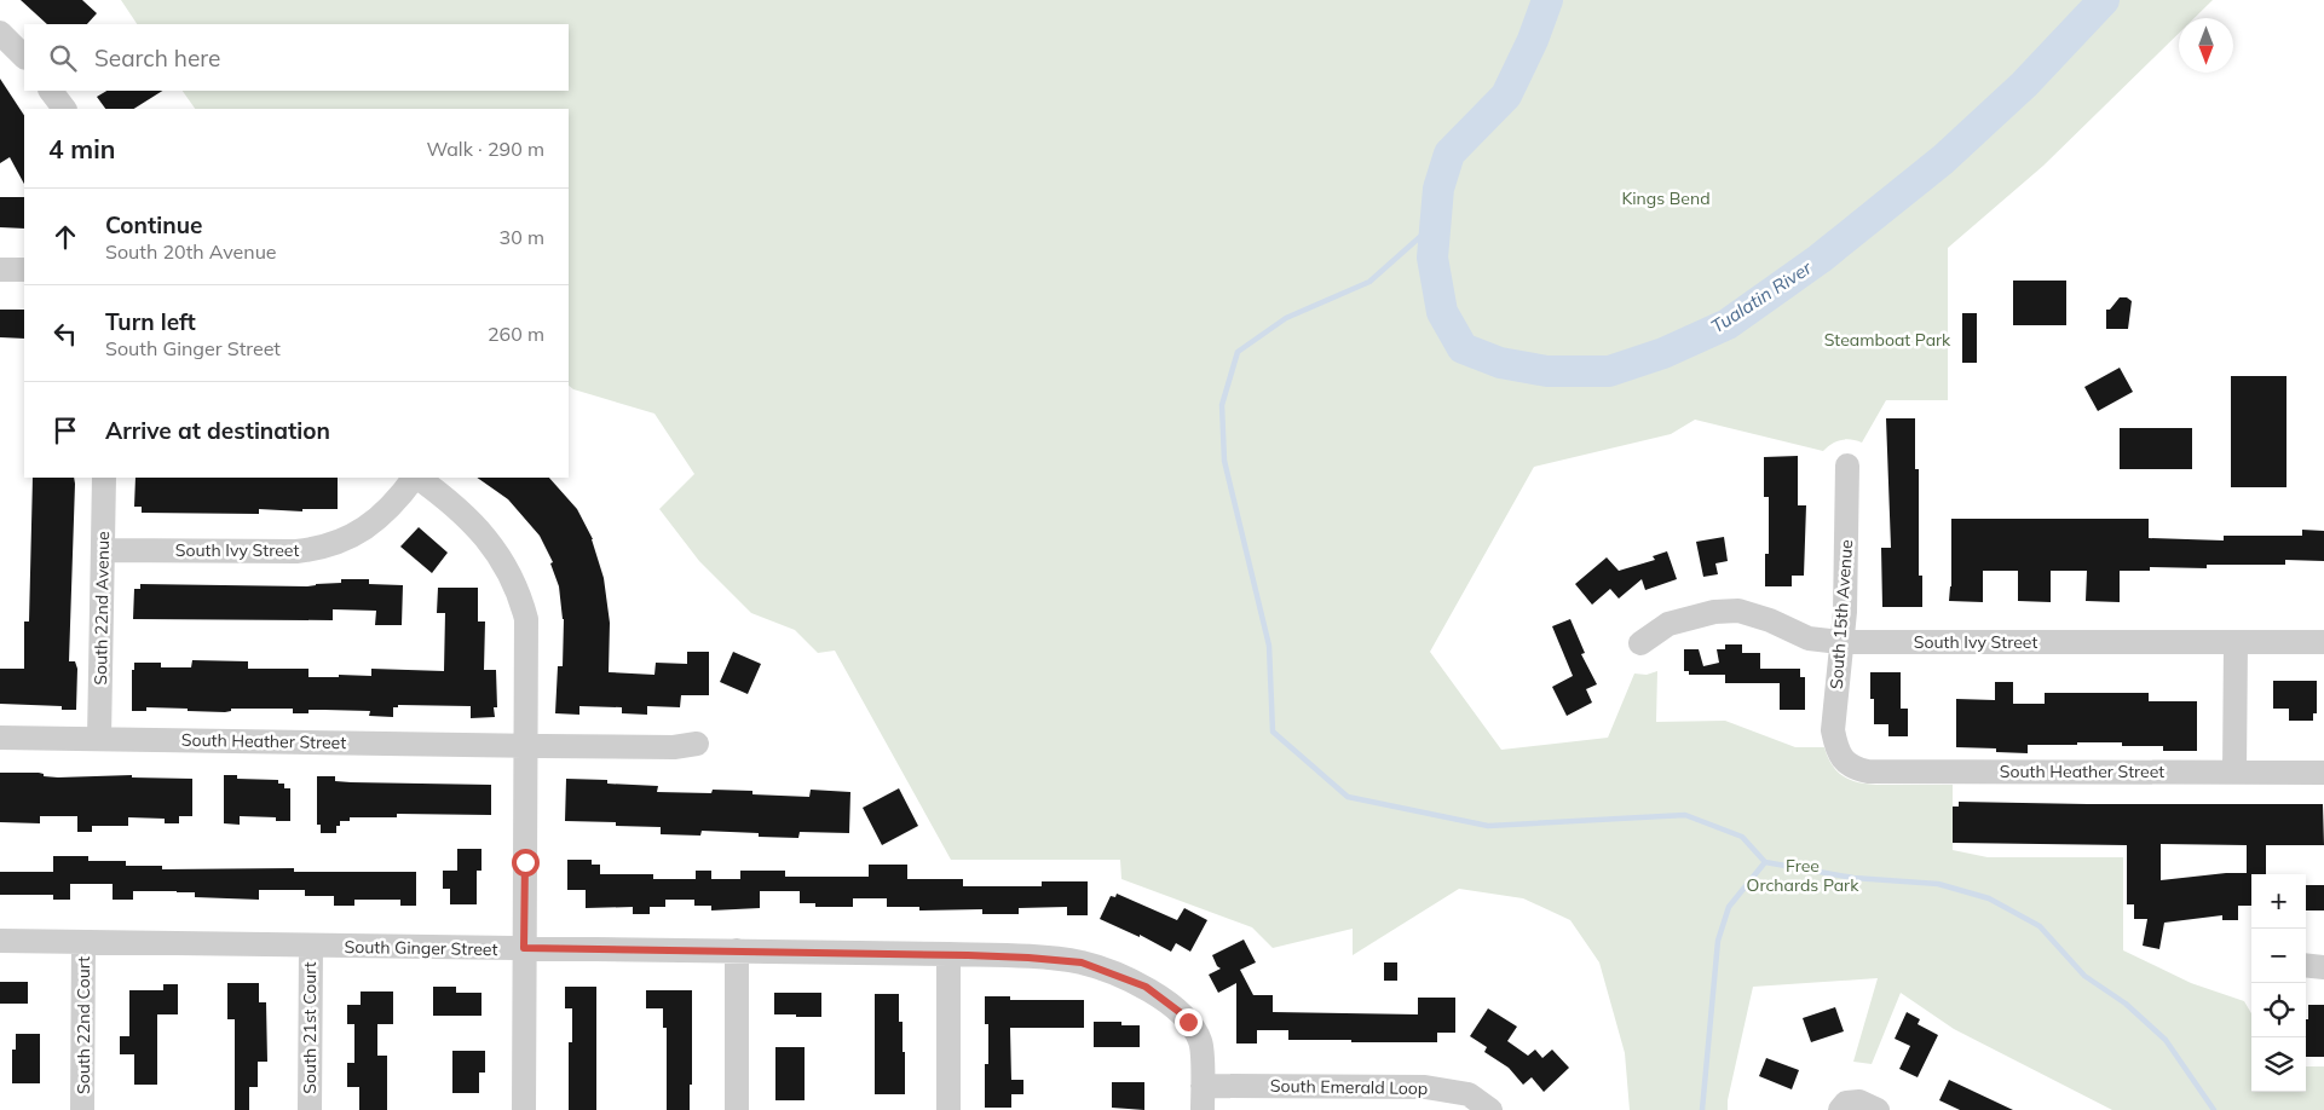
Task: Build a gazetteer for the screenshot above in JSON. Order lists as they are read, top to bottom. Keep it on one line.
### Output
{"streets":{"street":["South Ivy Street","South 22nd Avenue","South 15th Avenue","South Heather Street","South Ginger Street","South 22nd Court","South 21st Court","South Emerald Loop"]},"crossings":[["South Ivy Street","South 22nd Avenue"],["South Ivy Street","South 15th Avenue"],["South 22nd Avenue","South Heather Street"],["South 15th Avenue","South Heather Street"],["South Ginger Street","South 22nd Court"],["South Ginger Street","South 21st Court"],["South Ginger Street","South Emerald Loop"]],"water":["Tualatin River"],"parks":["Kings Bend","Steamboat Park","Free Orchards Park"],"north":"bottom","page":{"search":"Search here","heading":["4 min","Walk · 290 m"],"list":[["Continue","South 20th Avenue","30 m"],["Turn left","South Ginger Street","260 m"],"Arrive at destination"],"map_buttons":["+","−"]}}
